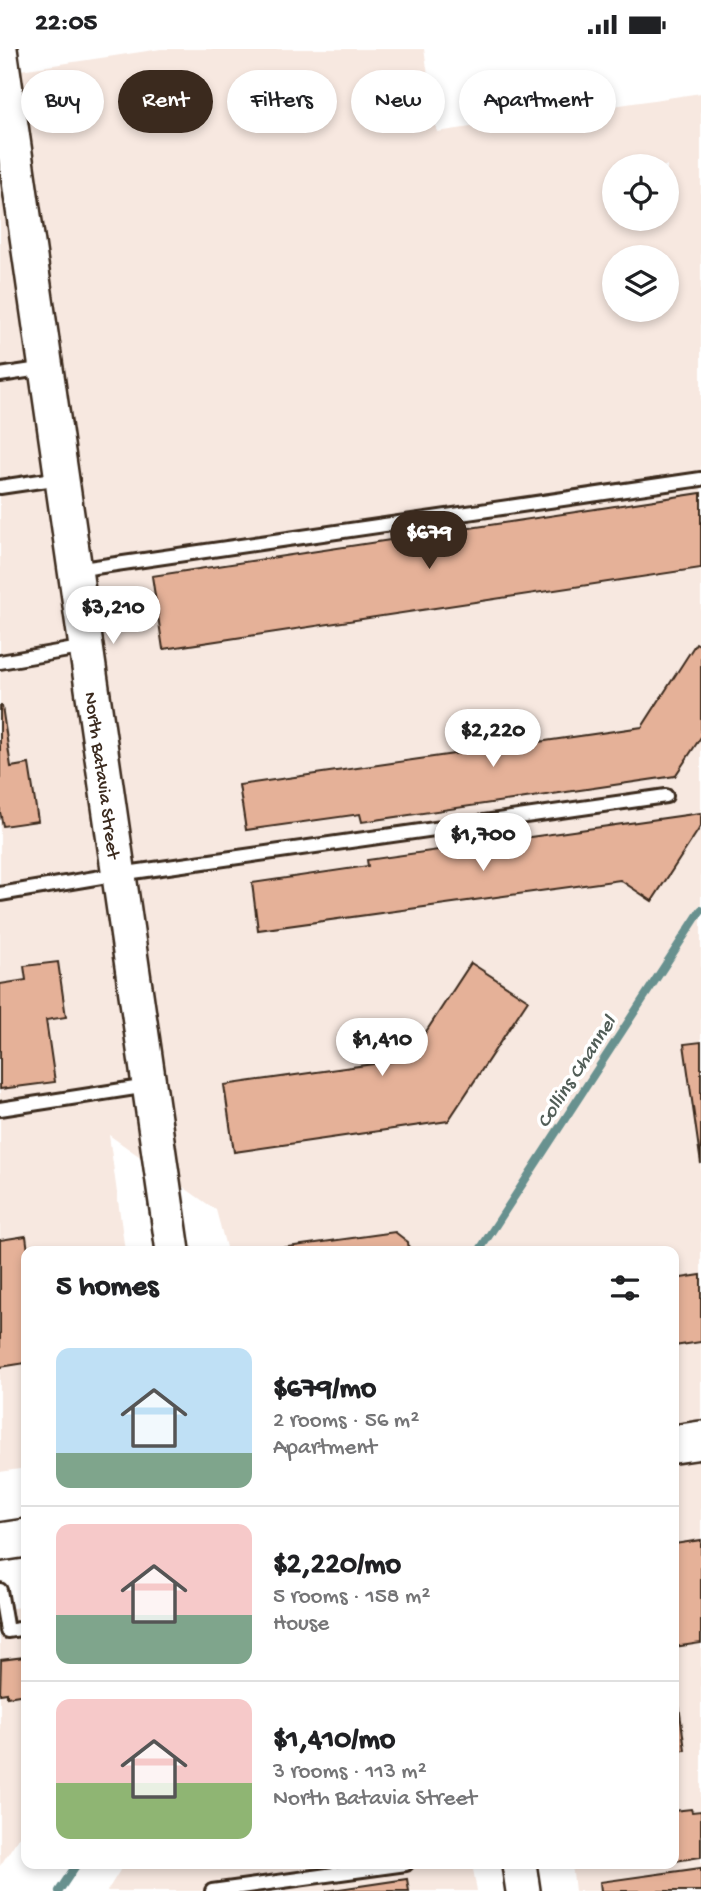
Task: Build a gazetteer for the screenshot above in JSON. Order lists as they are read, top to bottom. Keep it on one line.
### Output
{"streets":{"street":["North Batavia Street"]},"water":["Collins Channel"],"page":{"status":"22:05","chip":["Buy","Rent","Filters","New","Apartment"],"price":["$679","$3,210","$2,220","$1,700","$1,410"],"heading":"5 homes","list":[{"name":"$679/mo","note":"2 rooms · 56 m² · Apartment"},{"name":"$2,220/mo","note":"5 rooms · 158 m² · House"},{"name":"$1,410/mo","note":"3 rooms · 113 m² · North Batavia Street"}]}}
